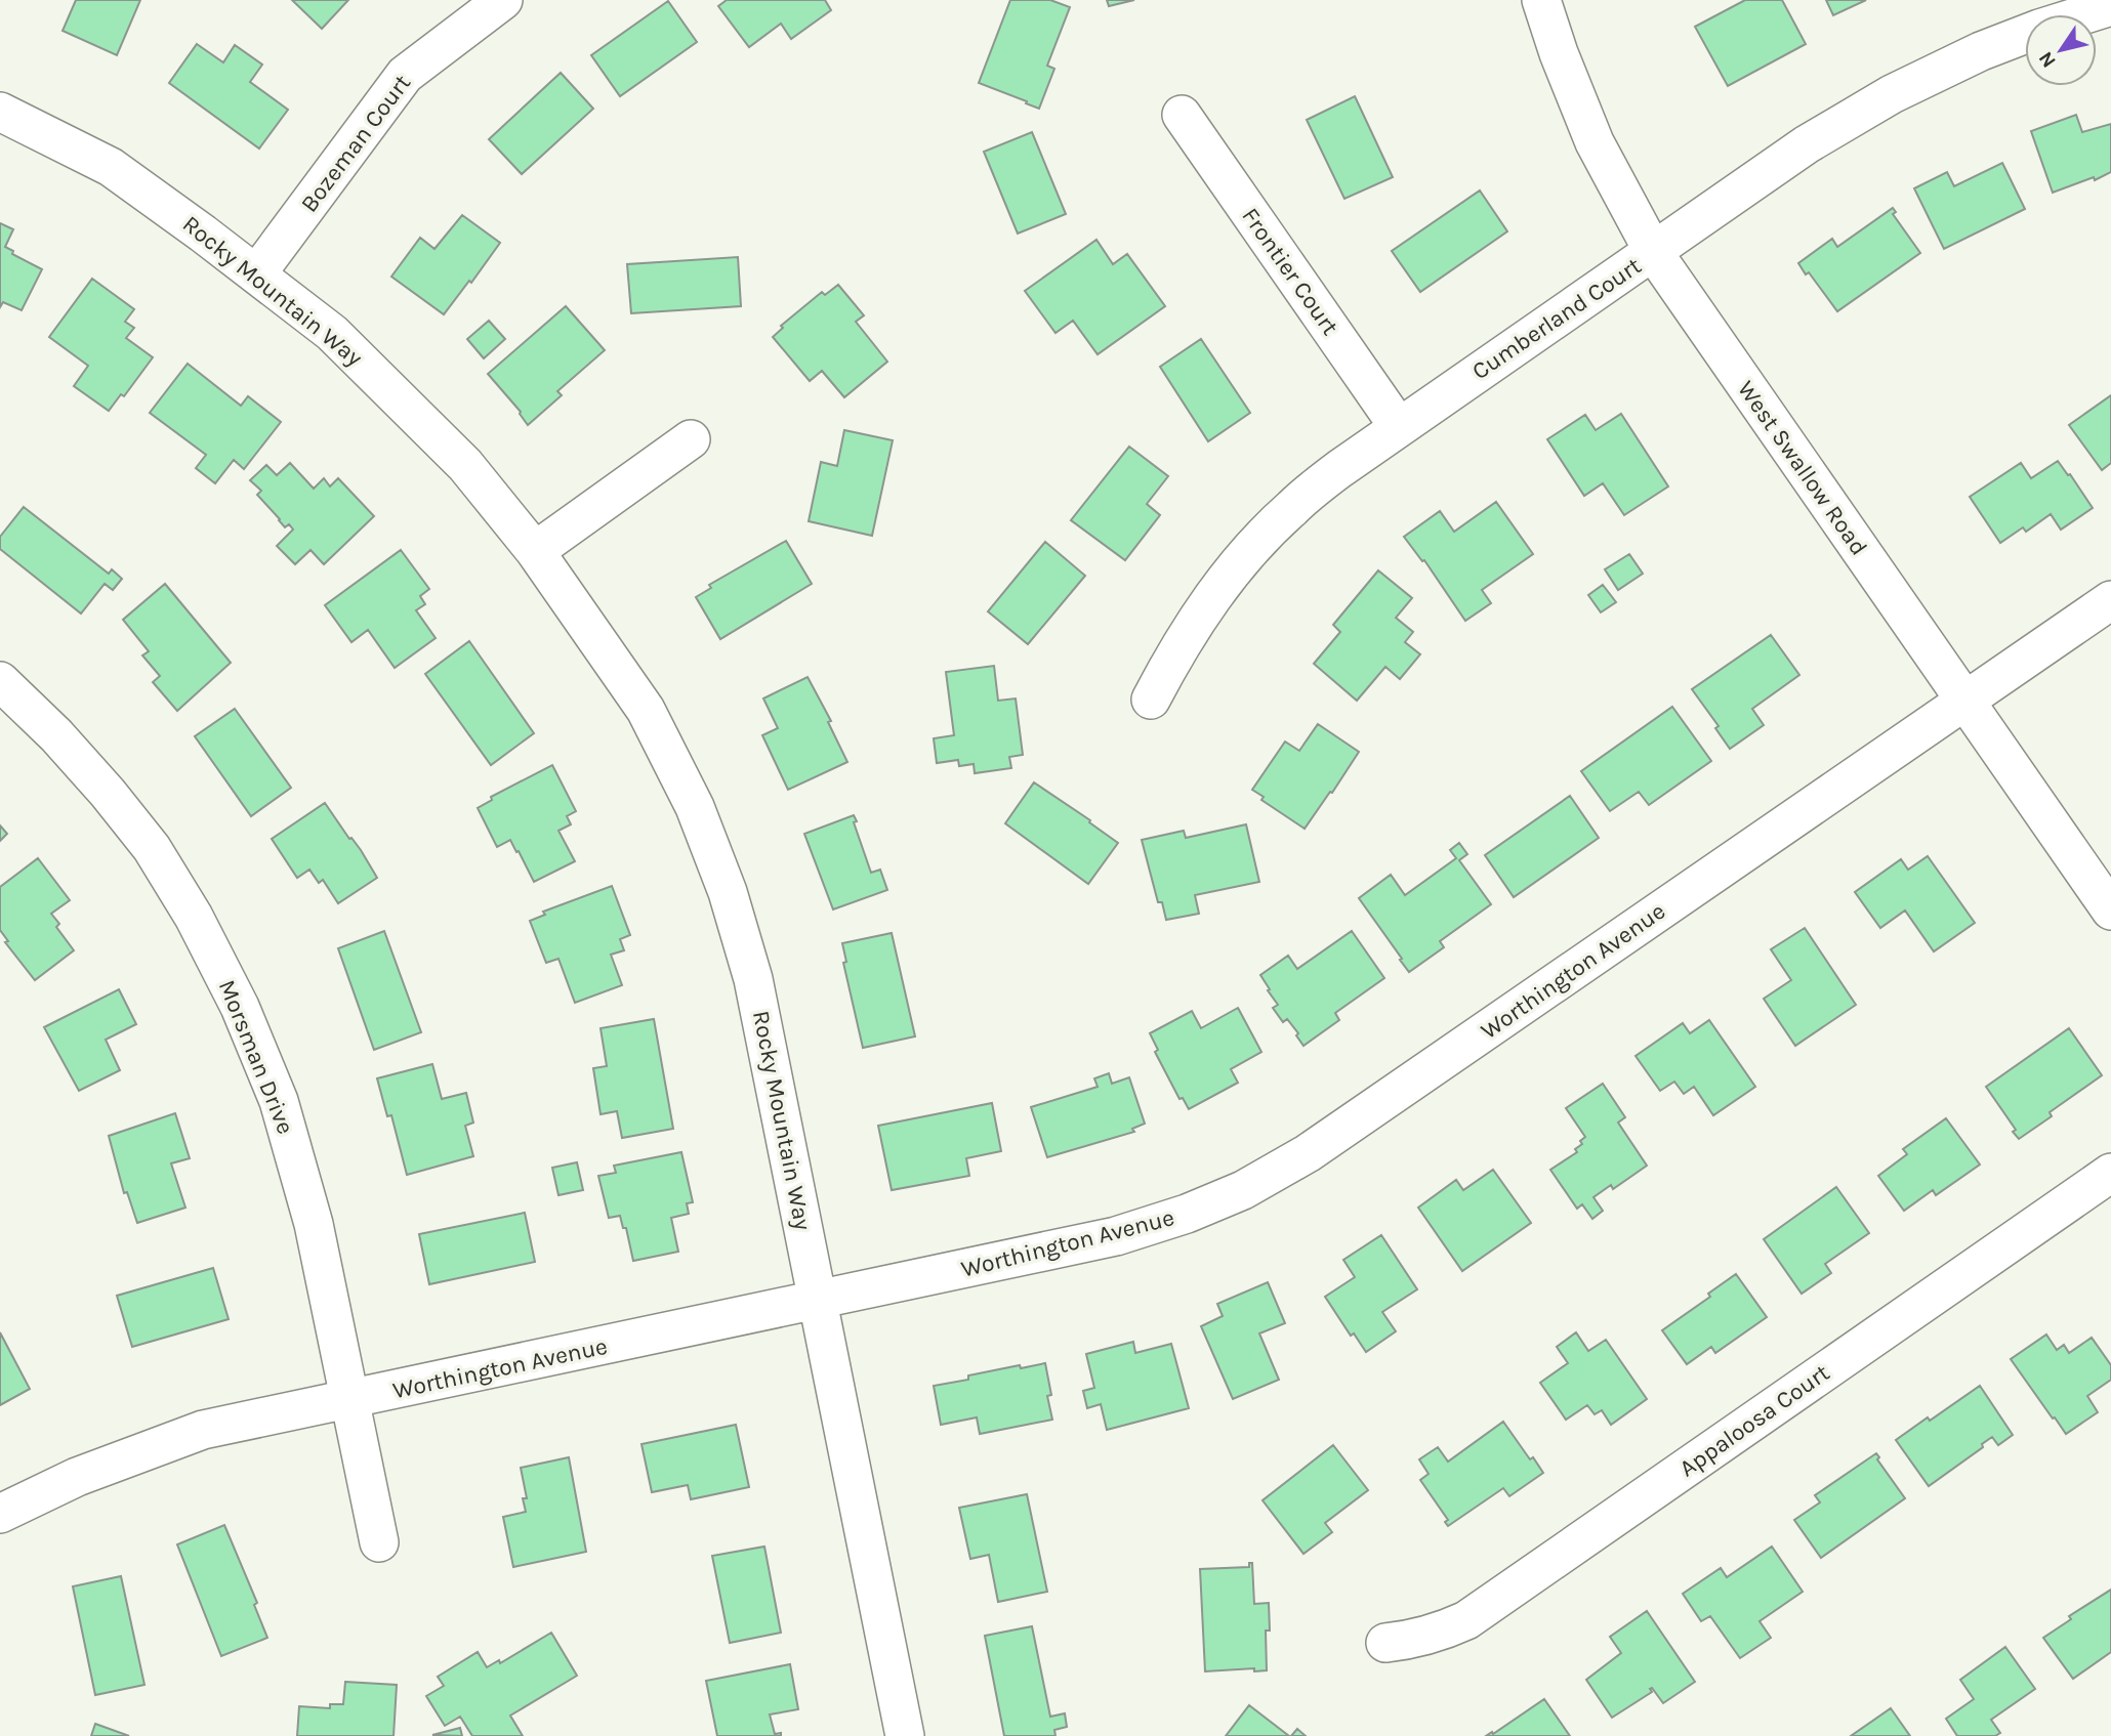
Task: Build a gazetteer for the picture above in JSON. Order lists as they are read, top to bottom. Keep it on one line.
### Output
{"streets":{"street":["Bozeman Court","Frontier Court","Rocky Mountain Way","Cumberland Court","West Swallow Road","Worthington Avenue","Morsman Drive","Appaloosa Court"]},"crossings":[["Bozeman Court","Rocky Mountain Way"],["Frontier Court","Cumberland Court"],["Rocky Mountain Way","Worthington Avenue"],["Cumberland Court","West Swallow Road"],["West Swallow Road","Worthington Avenue"],["Worthington Avenue","Morsman Drive"]],"north":"bottom left"}
